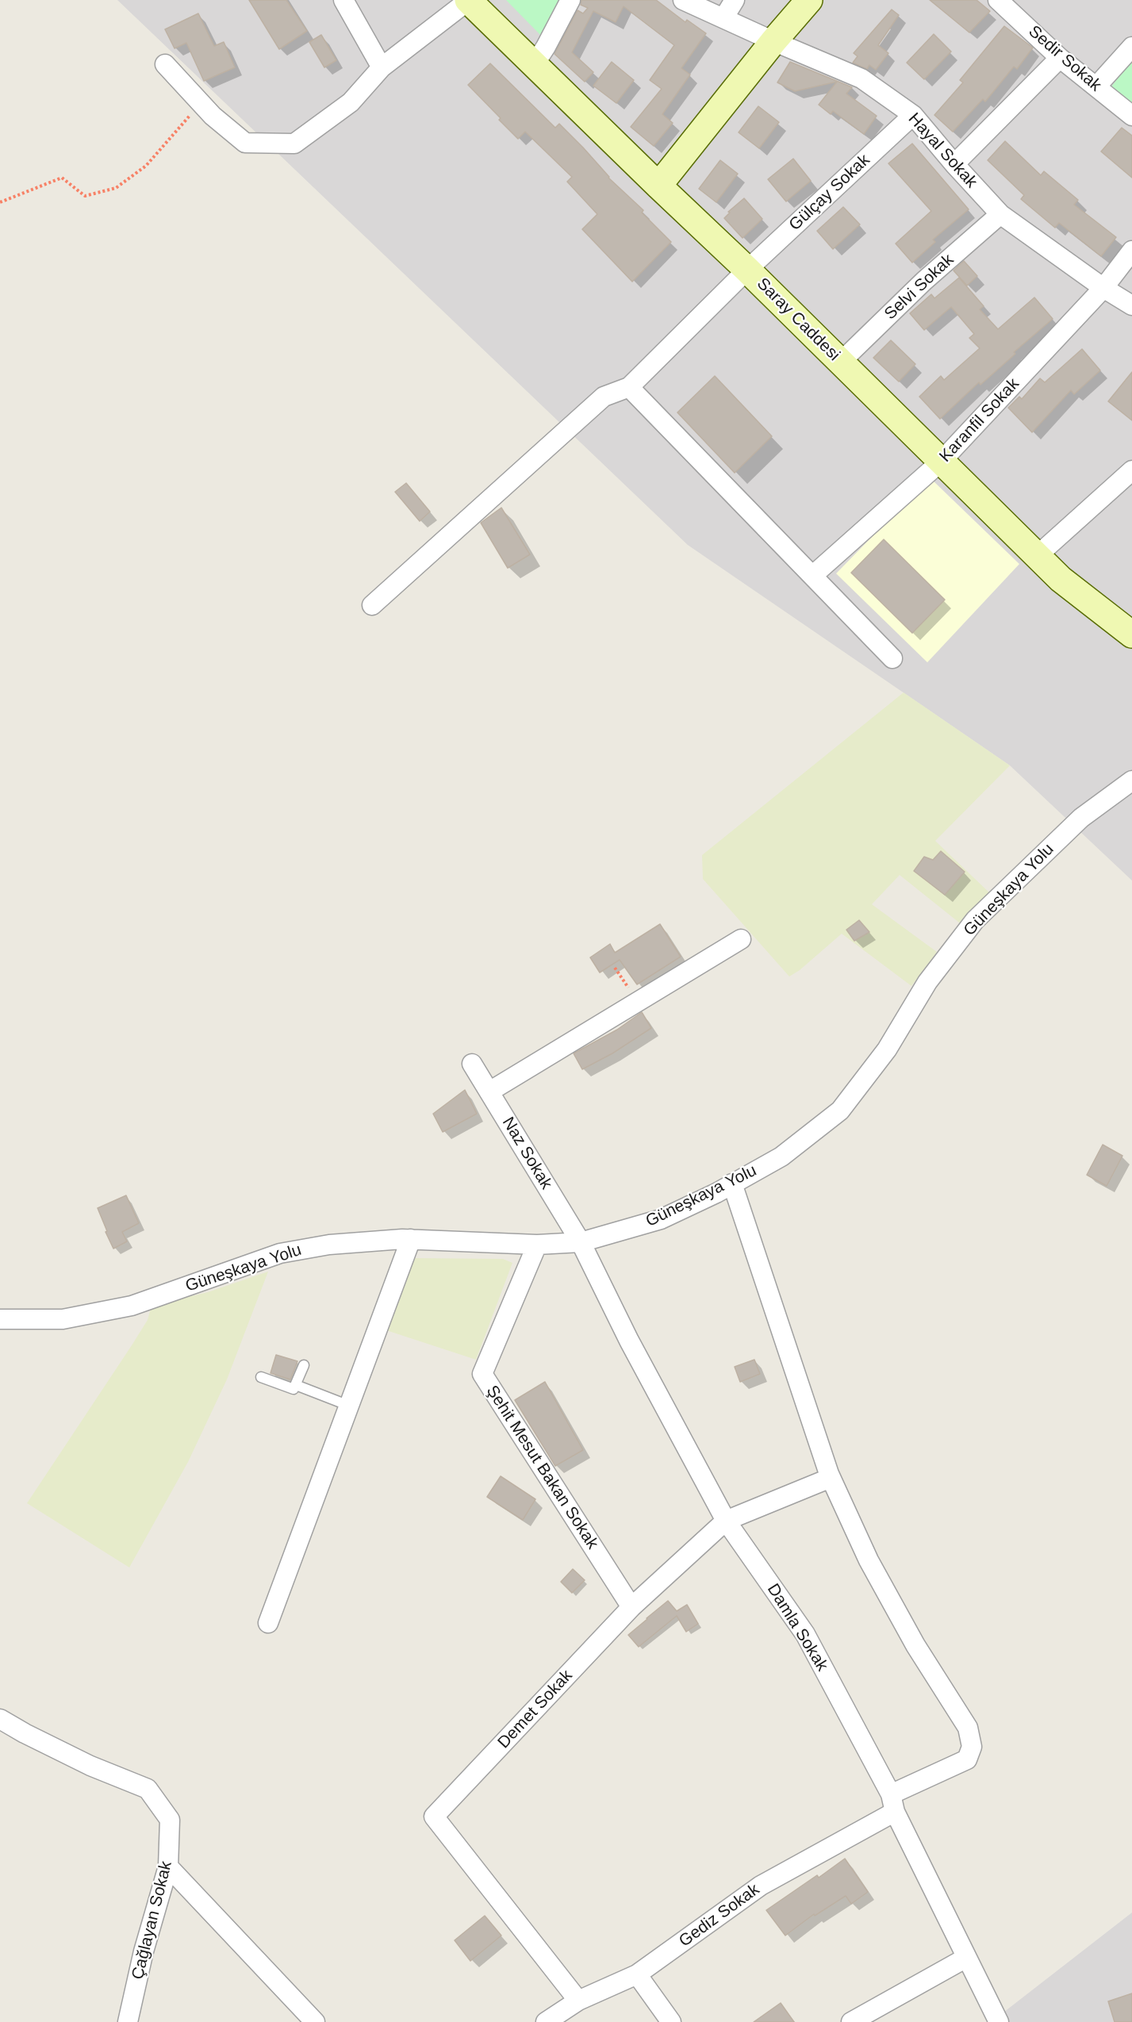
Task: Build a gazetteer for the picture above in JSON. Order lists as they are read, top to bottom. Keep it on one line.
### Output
{"streets":{"street":["Sedir Sokak","Hayal Sokak","Gülçay Sokak","Selvi Sokak","Saray Caddesi","Karanfil Sokak","Güneşkaya Yolu","Naz Sokak","Şehit Mesut Bakan Sokak","Damla Sokak","Demet Sokak","Gediz Sokak","Çağlayan Sokak"]},"crossings":[["Hayal Sokak","Gülçay Sokak"],["Hayal Sokak","Selvi Sokak"],["Hayal Sokak","Karanfil Sokak"],["Gülçay Sokak","Saray Caddesi"],["Selvi Sokak","Saray Caddesi"],["Saray Caddesi","Karanfil Sokak"],["Güneşkaya Yolu","Naz Sokak"],["Güneşkaya Yolu","Şehit Mesut Bakan Sokak"],["Güneşkaya Yolu","Damla Sokak"],["Güneşkaya Yolu","Gediz Sokak"],["Naz Sokak","Damla Sokak"],["Şehit Mesut Bakan Sokak","Demet Sokak"],["Damla Sokak","Demet Sokak"],["Damla Sokak","Gediz Sokak"],["Demet Sokak","Gediz Sokak"]]}
